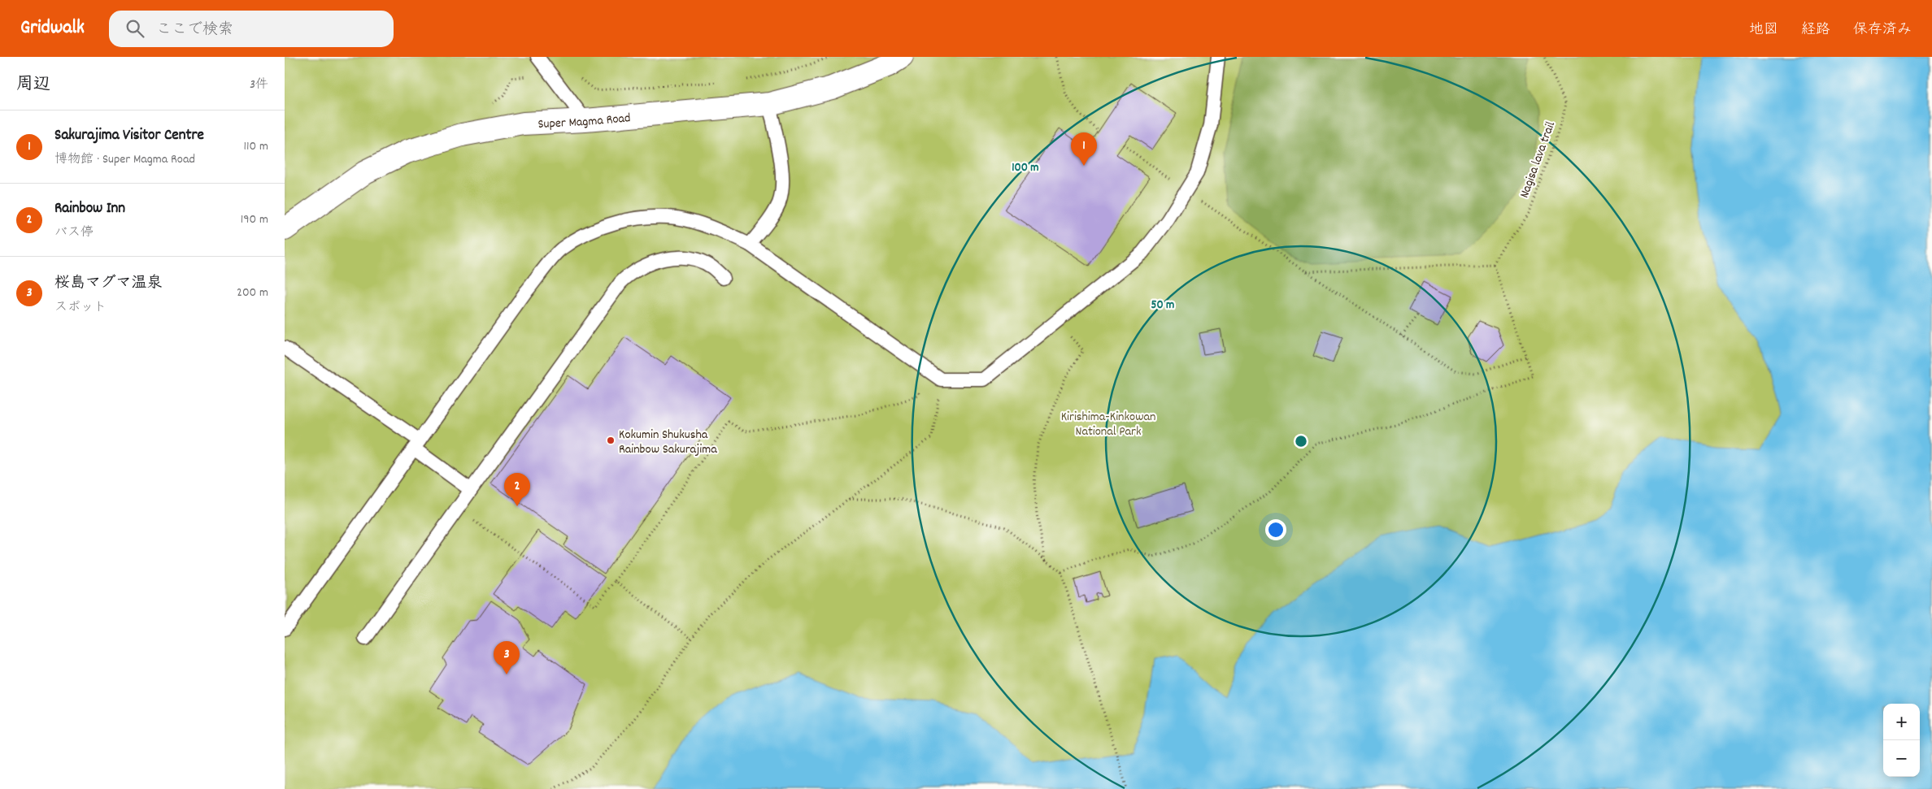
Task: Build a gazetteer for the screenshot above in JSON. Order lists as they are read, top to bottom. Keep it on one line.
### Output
{"streets":{"street":["Super Magma Road"],"path":["Nagisa lava trail"]},"parks":["Kirishima-Kinkowan National Park"],"places":["Kokumin Shukusha Rainbow Sakurajima"],"page":{"header":"Gridwalk","search":"ここで検索","nav":["地図","経路","保存済み"],"heading":["周辺","3件"],"list":[{"mark":"1","name":"Sakurajima Visitor Centre","note":"博物館 · Super Magma Road","value":"110 m"},{"mark":"2","name":"Rainbow Inn","note":"バス停","value":"190 m"},{"mark":"3","name":"桜島マグマ温泉","note":"スポット","value":"200 m"}],"pins":["1","2","3"],"map_buttons":["+","−"]},"rings":["100 m","50 m"]}
